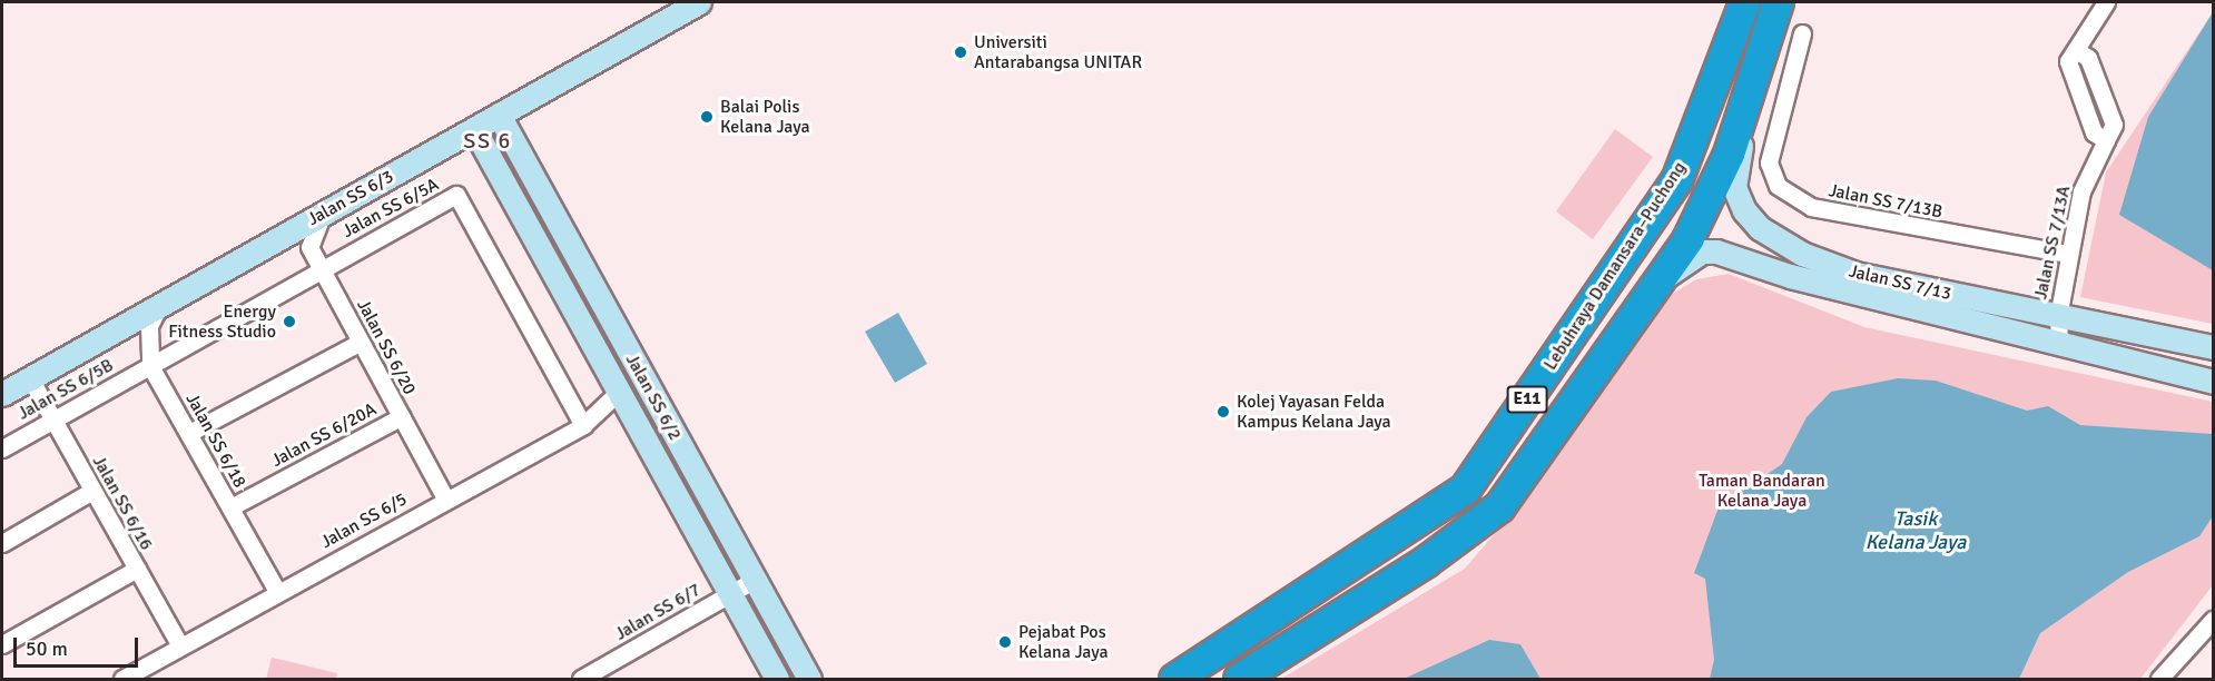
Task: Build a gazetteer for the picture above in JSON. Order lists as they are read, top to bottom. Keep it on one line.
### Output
{"streets":{"highway":["Lebuhraya Damansara–Puchong","E11"],"street":["Jalan SS 6/3","Jalan SS 7/13B","Jalan SS 6/5A","Jalan SS 7/13A","Jalan SS 7/13","Jalan SS 6/20","Jalan SS 6/5B","Jalan SS 6/2","Jalan SS 6/20A","Jalan SS 6/18","Jalan SS 6/16","Jalan SS 6/5","Jalan SS 6/7"]},"crossings":[["Jalan SS 6/3","Jalan SS 6/20"],["Jalan SS 6/3","Jalan SS 6/2"],["Jalan SS 6/3","Jalan SS 6/18"],["Jalan SS 6/3","Jalan SS 6/16"],["Jalan SS 7/13B","Jalan SS 7/13A"],["Jalan SS 6/5A","Jalan SS 6/20"],["Jalan SS 6/5A","Jalan SS 6/5B"],["Jalan SS 6/5A","Jalan SS 6/18"],["Jalan SS 6/5A","Jalan SS 6/5"],["Jalan SS 7/13A","Jalan SS 7/13"],["Jalan SS 7/13","E11"],["Jalan SS 6/20","Jalan SS 6/20A"],["Jalan SS 6/20","Jalan SS 6/5"],["Jalan SS 6/5B","Jalan SS 6/18"],["Jalan SS 6/5B","Jalan SS 6/16"],["Jalan SS 6/2","Jalan SS 6/5"],["Jalan SS 6/2","Jalan SS 6/7"],["Jalan SS 6/20A","Jalan SS 6/18"],["Jalan SS 6/18","Jalan SS 6/5"],["Jalan SS 6/16","Jalan SS 6/5"]],"districts":["SS 6"],"water":["Tasik Kelana Jaya"],"parks":["Taman Bandaran Kelana Jaya"],"places":["Universiti Antarabangsa UNITAR","Balai Polis Kelana Jaya","Energy Fitness Studio","Kolej Yayasan Felda Kampus Kelana Jaya","Pejabat Pos Kelana Jaya"],"scale_bar":"50 m"}
